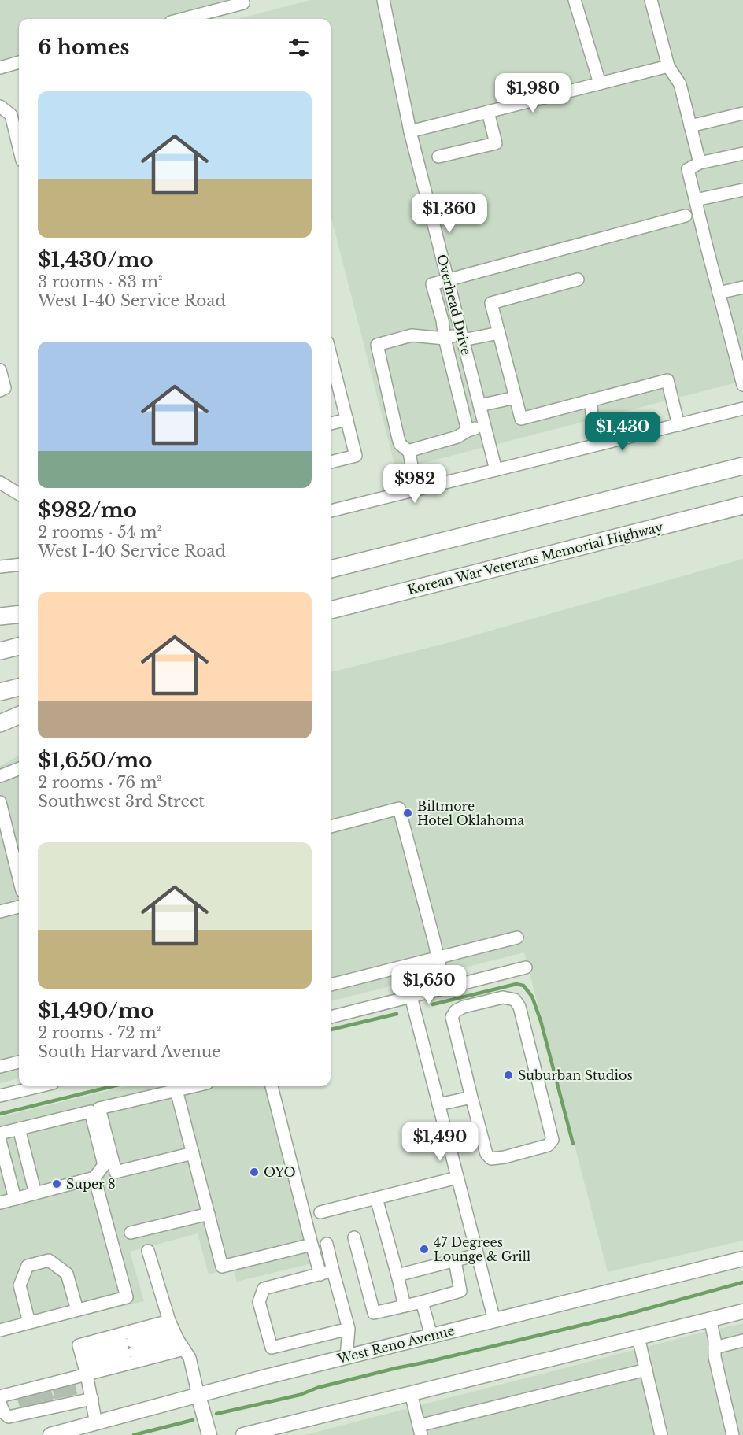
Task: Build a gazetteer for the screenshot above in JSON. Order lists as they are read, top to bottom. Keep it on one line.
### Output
{"streets":{"highway":["Korean War Veterans Memorial Highway"],"main road":["West Reno Avenue"],"street":["Overhead Drive"]},"places":["Biltmore Hotel Oklahoma","Suburban Studios","OYO","Super 8","47 Degrees Lounge & Grill"],"page":{"heading":"6 homes","price":["$1,980","$1,360","$1,430","$982","$1,650","$1,490"],"list":[{"name":"$1,430/mo","note":"3 rooms · 83 m² · West I-40 Service Road"},{"name":"$982/mo","note":"2 rooms · 54 m² · West I-40 Service Road"},{"name":"$1,650/mo","note":"2 rooms · 76 m² · Southwest 3rd Street"},{"name":"$1,490/mo","note":"2 rooms · 72 m² · South Harvard Avenue"}]}}
